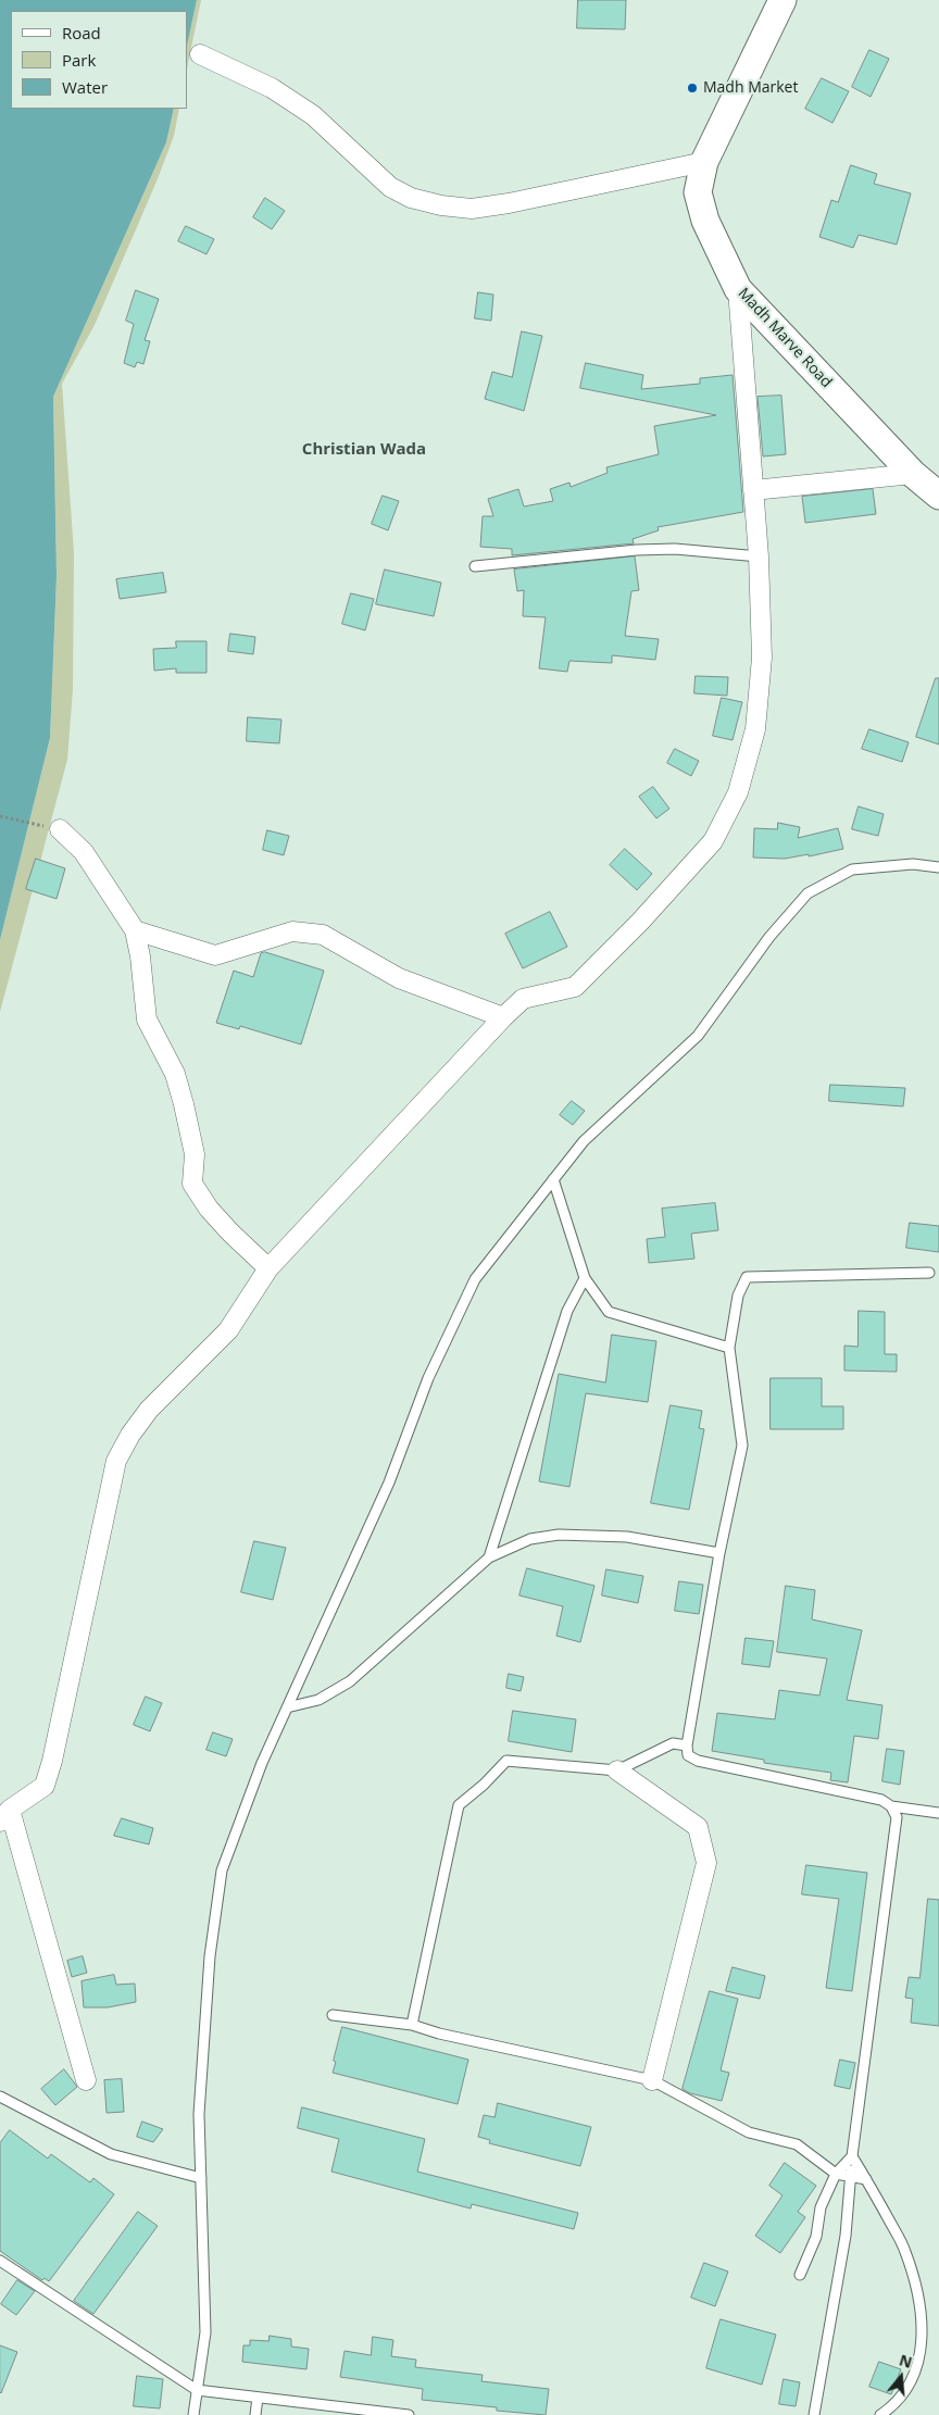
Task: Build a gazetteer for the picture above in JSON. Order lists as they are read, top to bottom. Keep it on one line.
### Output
{"streets":{"street":["Madh Marve Road"]},"districts":["Christian Wada"],"places":["Madh Market"],"legend":["Road","Park","Water"],"north":"top"}
